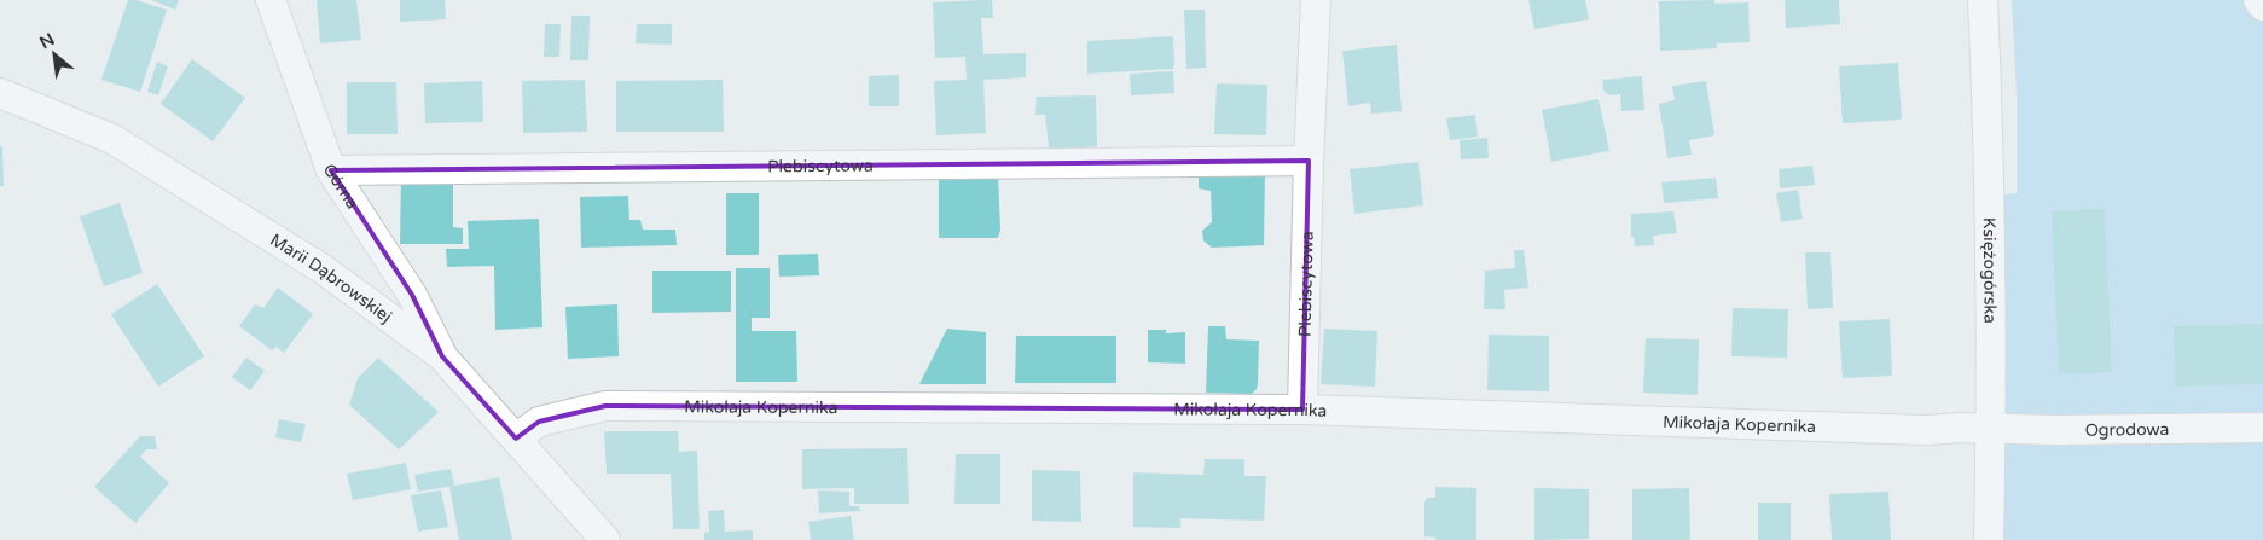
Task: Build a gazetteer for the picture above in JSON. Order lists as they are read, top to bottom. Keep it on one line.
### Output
{"streets":{"street":["Plebiscytowa","Górna","Księżogórska","Marii Dąbrowskiej","Mikołaja Kopernika","Ogrodowa"]},"crossings":[["Plebiscytowa","Górna"],["Plebiscytowa","Mikołaja Kopernika"],["Górna","Marii Dąbrowskiej"],["Księżogórska","Mikołaja Kopernika"],["Księżogórska","Ogrodowa"],["Marii Dąbrowskiej","Mikołaja Kopernika"],["Mikołaja Kopernika","Ogrodowa"]],"north":"top left"}
